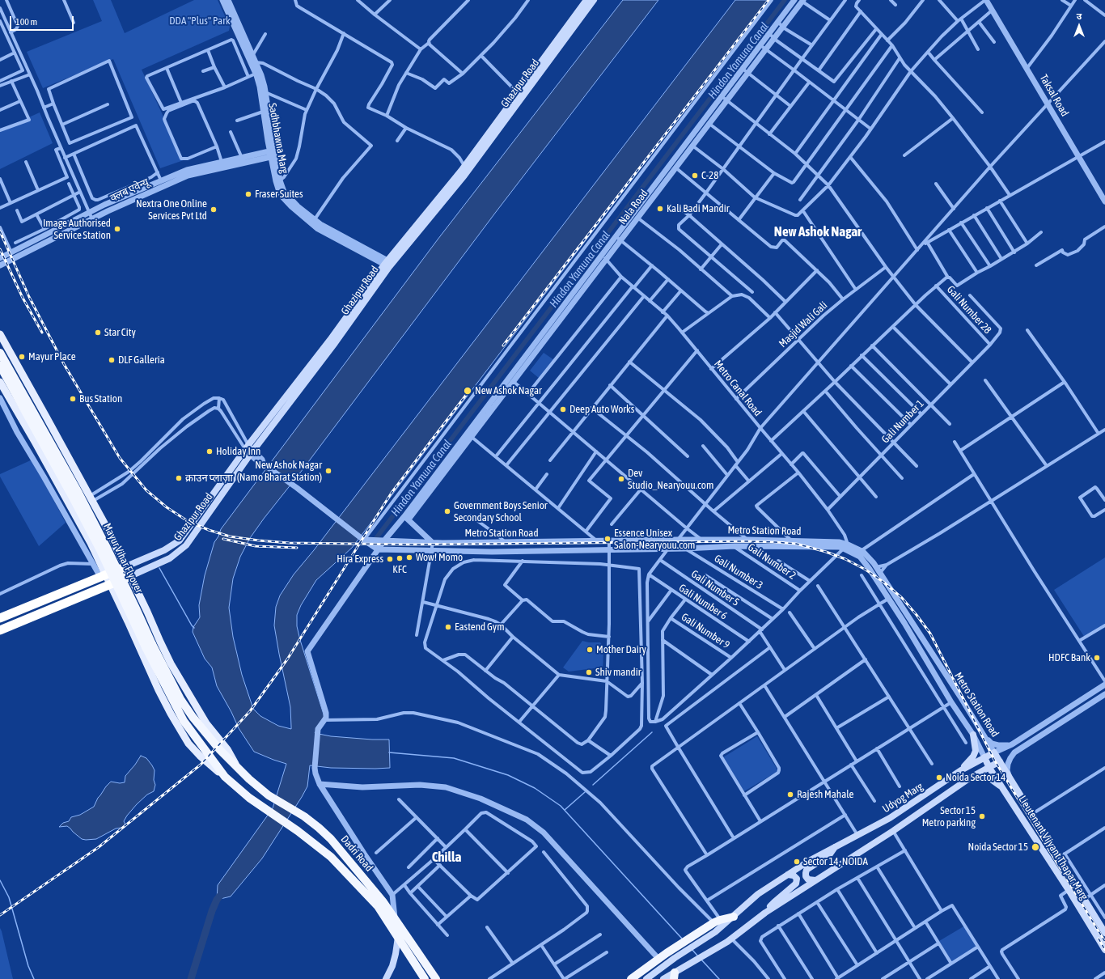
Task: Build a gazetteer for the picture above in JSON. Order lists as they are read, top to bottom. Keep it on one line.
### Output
{"streets":{"highway":["Mayur Vihar Flyover","Dadri Road"],"main road":["Ghazipur Road","Udyog Marg","Lieutenant Vijyant Thapar Marg"],"street":["Taksal Road","Sadhbhawna Marg","क्लब एवेन्यू","Nala Road","Gali Number 28","Masjid Wali Gali","Metro Canal Road","Gali Number 1","Metro Station Road","Gali Number 2","Gali Number 3","Gali Number 5","Gali Number 6","Gali Number 9"]},"crossings":[["Ghazipur Road","Sadhbhawna Marg"],["Sadhbhawna Marg","क्लब एवेन्यू"],["Nala Road","Metro Canal Road"],["Gali Number 28","Gali Number 1"],["Masjid Wali Gali","Metro Canal Road"],["Metro Canal Road","Gali Number 1"],["Metro Canal Road","Metro Station Road"],["Metro Station Road","Gali Number 2"],["Metro Station Road","Gali Number 3"],["Metro Station Road","Udyog Marg"],["Metro Station Road","Lieutenant Vijyant Thapar Marg"],["Mayur Vihar Flyover","Dadri Road"],["Udyog Marg","Lieutenant Vijyant Thapar Marg"]],"districts":["New Ashok Nagar","Chilla"],"water":["Hindon Yamuna Canal"],"parks":["DDA \"Plus\" Park"],"places":["C-28","Fraser Suites","Kali Badi Mandir","Nextra One Online Services Pvt Ltd","Image Authorised Service Station","Star City","Mayur Place","DLF Galleria","New Ashok Nagar","Bus Station","Deep Auto Works","Holiday Inn","New Ashok Nagar (Namo Bharat Station)","क्राउन प्लाज़ा","Dev Studio_Nearyouu.com","Government Boys Senior Secondary School","Essence Unisex Salon-Nearyouu.com","Wow! Momo","KFC","Hira Express","Eastend Gym","Mother Dairy","HDFC Bank","Shiv mandir","Noida Sector 14","Rajesh Mahale","Sector 15 Metro parking","Noida Sector 15","Sector 14, NOIDA"],"scale_bar":"100 m","north":"top"}
